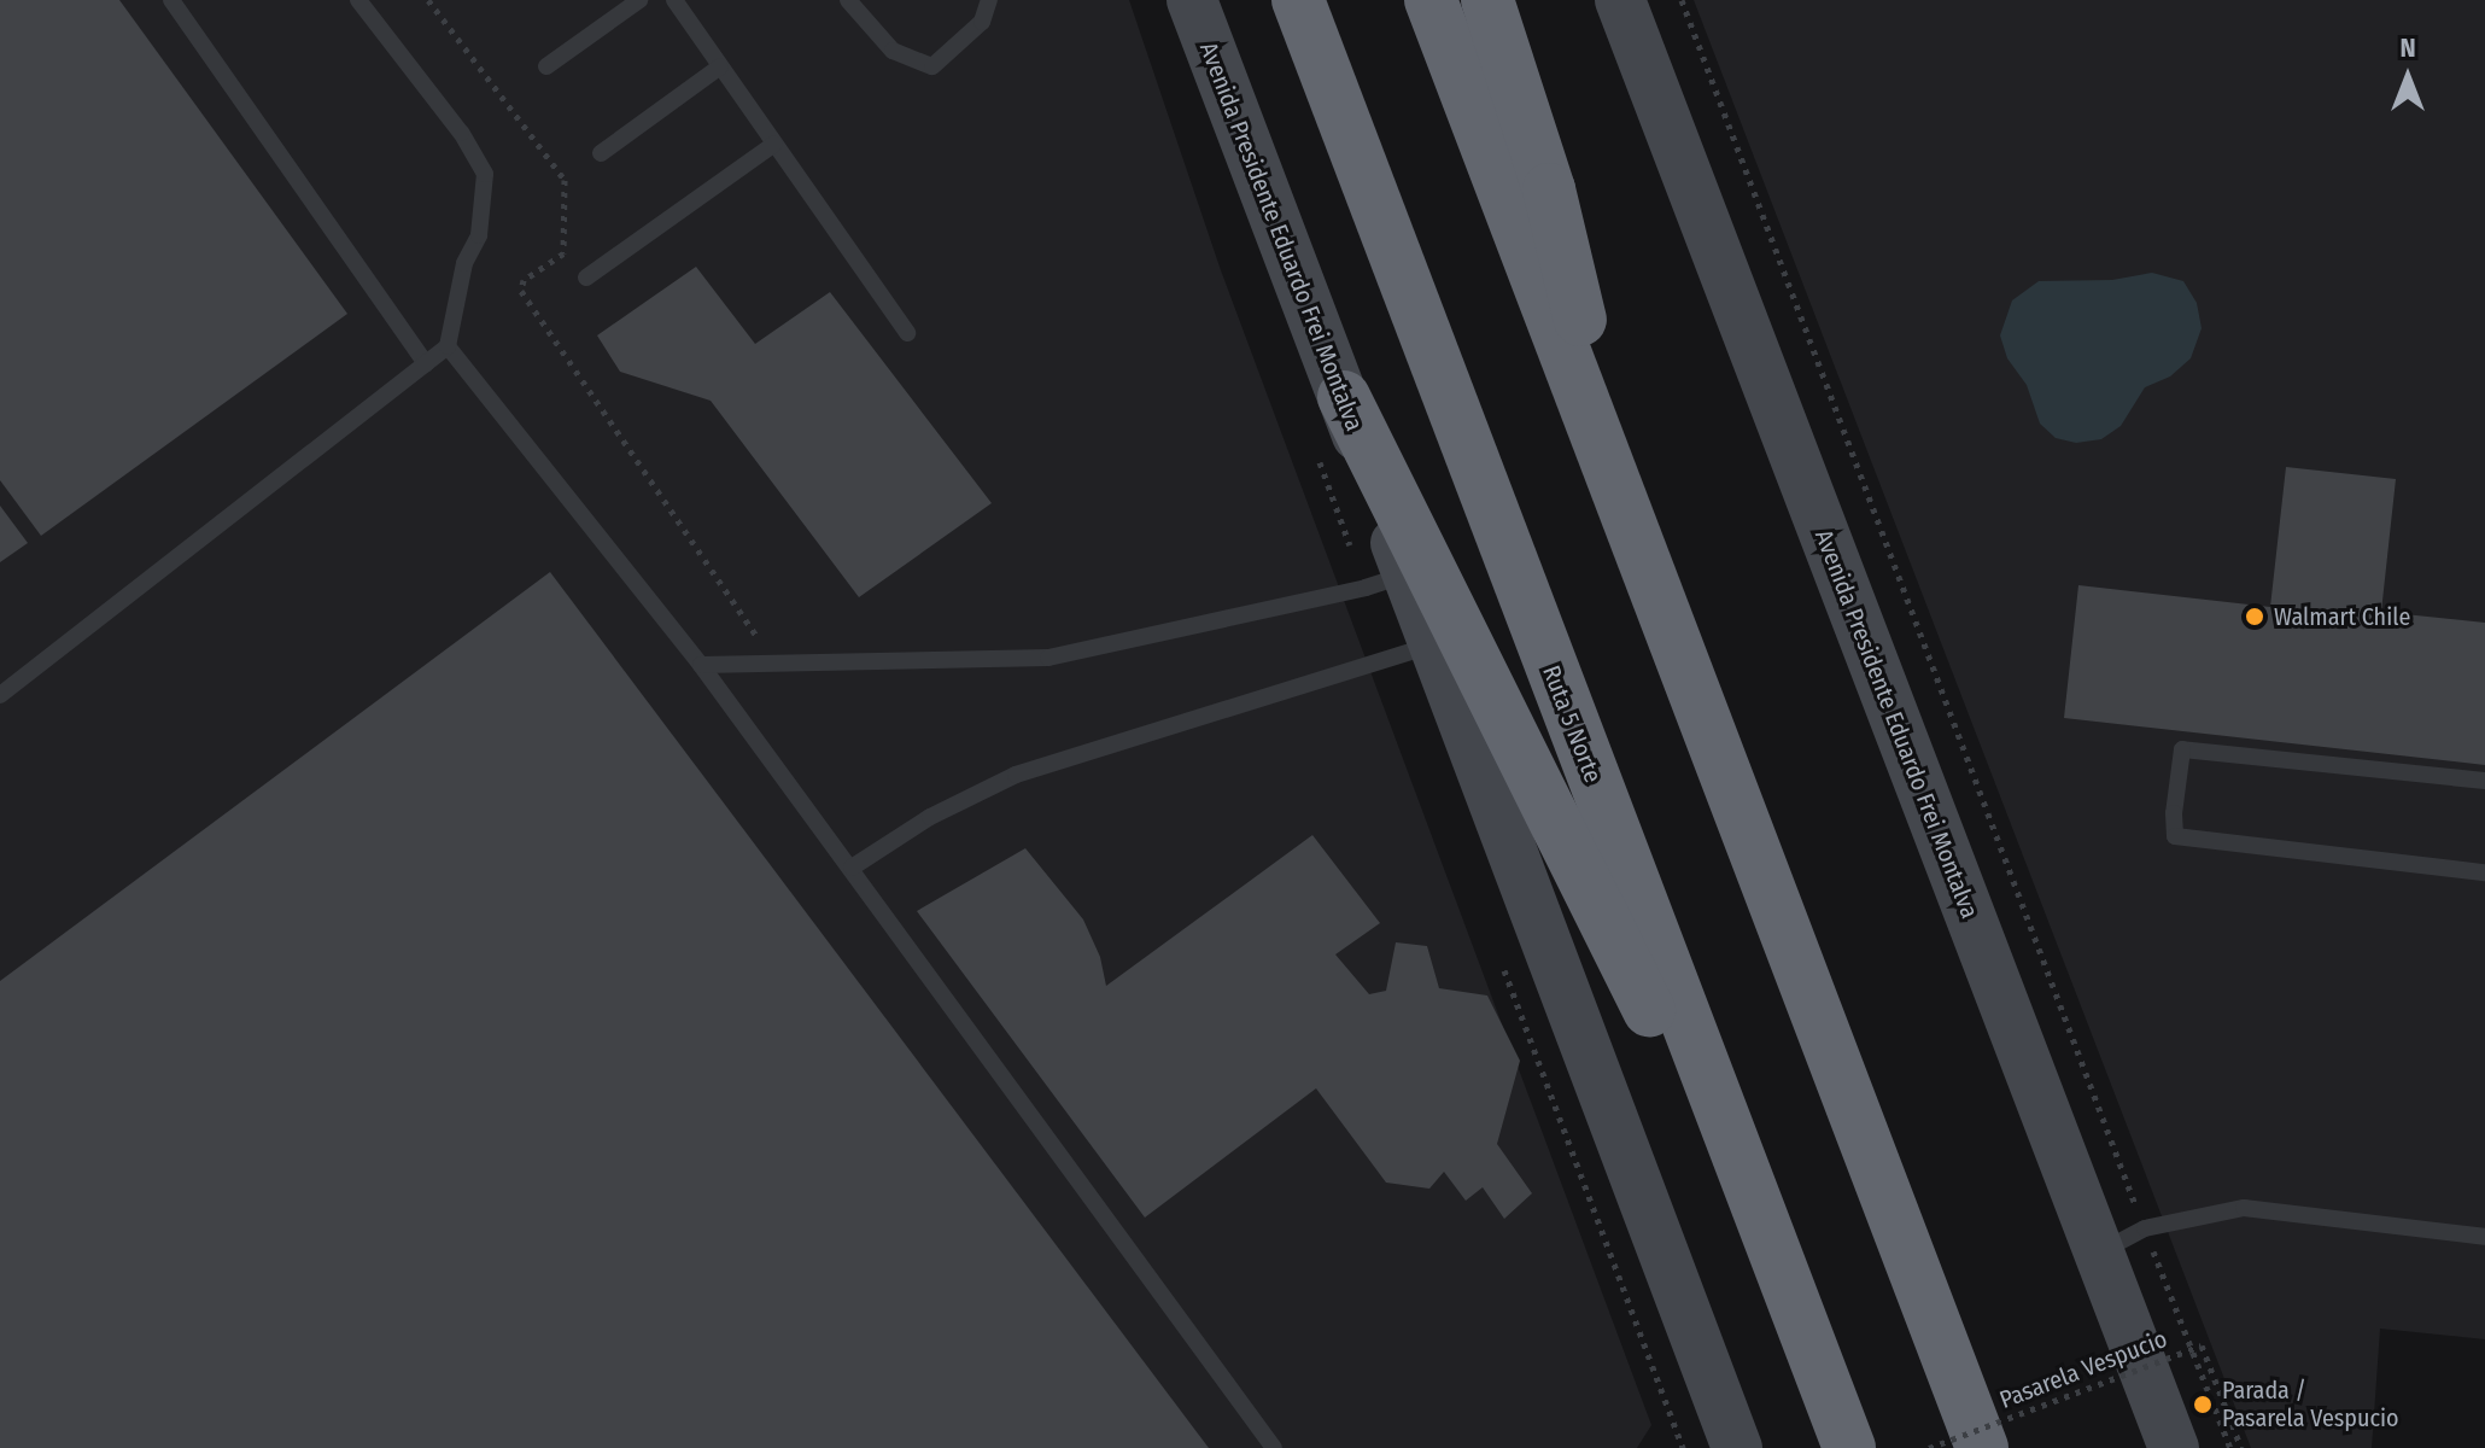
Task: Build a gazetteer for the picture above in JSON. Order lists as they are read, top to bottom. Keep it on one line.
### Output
{"streets":{"highway":["Ruta 5 Norte"],"main road":["Avenida Presidente Eduardo Frei Montalva"],"path":["Pasarela Vespucio"]},"places":["Walmart Chile","Parada / Pasarela Vespucio"],"north":"top"}
